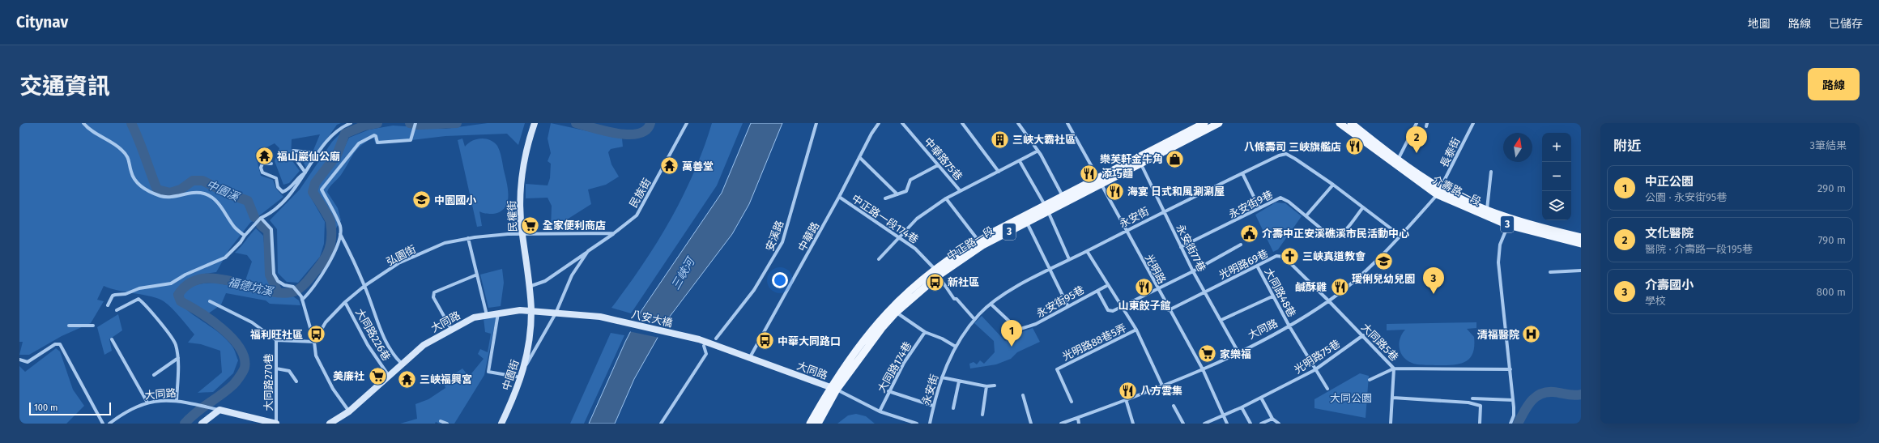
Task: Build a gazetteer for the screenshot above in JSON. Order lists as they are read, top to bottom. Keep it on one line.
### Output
{"streets":{"main road":["介壽路一段","3","中正路一段"],"street":["長泰街","中華路75巷","民族街","永安街9巷","民權街","永安街","中正路一段174巷","安溪路","中華路","永安街77巷","弘園街","光明路69巷","光明路","大同路48巷","永安街95巷","八安大橋","大同路","大同路226巷","光明路88巷5弄","大同路5巷","光明路75巷","大同路174巷","中園街","大同路270巷"]},"crossings":[["長泰街","介壽路一段"],["長泰街","大同路"],["介壽路一段","大同路"],["民族街","民權街"],["永安街9巷","永安街"],["永安街9巷","永安街77巷"],["民權街","弘園街"],["民權街","大同路"],["民權街","中園街"],["永安街","永安街77巷"],["永安街","光明路"],["永安街","永安街95巷"],["永安街","大同路"],["中正路一段174巷","中華路"],["中正路一段174巷","中正路一段"],["中華路","大同路"],["中正路一段","永安街77巷"],["中正路一段","光明路"],["中正路一段","大同路"],["永安街77巷","光明路69巷"],["弘園街","大同路226巷"],["光明路69巷","光明路"],["光明路69巷","大同路48巷"],["光明路69巷","大同路"],["光明路69巷","大同路5巷"],["光明路","大同路"],["光明路","光明路75巷"],["大同路48巷","大同路"],["大同路48巷","光明路75巷"],["八安大橋","大同路"],["大同路","大同路226巷"],["大同路","大同路5巷"],["大同路","大同路174巷"],["大同路","中園街"],["大同路5巷","光明路75巷"]],"water":["中園溪","三峽河","福德坑溪"],"parks":["大同公園"],"places":{"building":["三峽大霸社區"],"restaurant":["八條壽司 三峽旗艦店","添巧麵","海宴 日式和風涮涮屋","鹹酥雞","山東餃子館","八方雲集"],"temple":["福山巖仙公廟","萬善堂","三峽福興宮"],"shop":["樂芙軒金牛角"],"school or university":["中園國小","璦俐兒幼兒園"],"supermarket":["全家便利商店","家樂福","美廉社"],"public building":["介壽中正安溪礁溪市民活動中心"],"church":["三峽真道教會"],"bus stop":["新社區","福利旺社區","中華大同路口"],"hospital":["清福醫院"]},"scale_bar":"100 m","north":"top","page":{"header":"Citynav","nav":["地圖","路線","已儲存"],"title":"交通資訊","buttons":"路線","heading":["附近","3筆結果"],"pins":["2","3","1"],"map_buttons":["+","−"],"list":[{"mark":"1","name":"中正公園","note":"公園 · 永安街95巷","value":"290 m"},{"mark":"2","name":"文化醫院","note":"醫院 · 介壽路一段195巷","value":"790 m"},{"mark":"3","name":"介壽國小","note":"學校","value":"800 m"}],"scale":"100 m"}}
